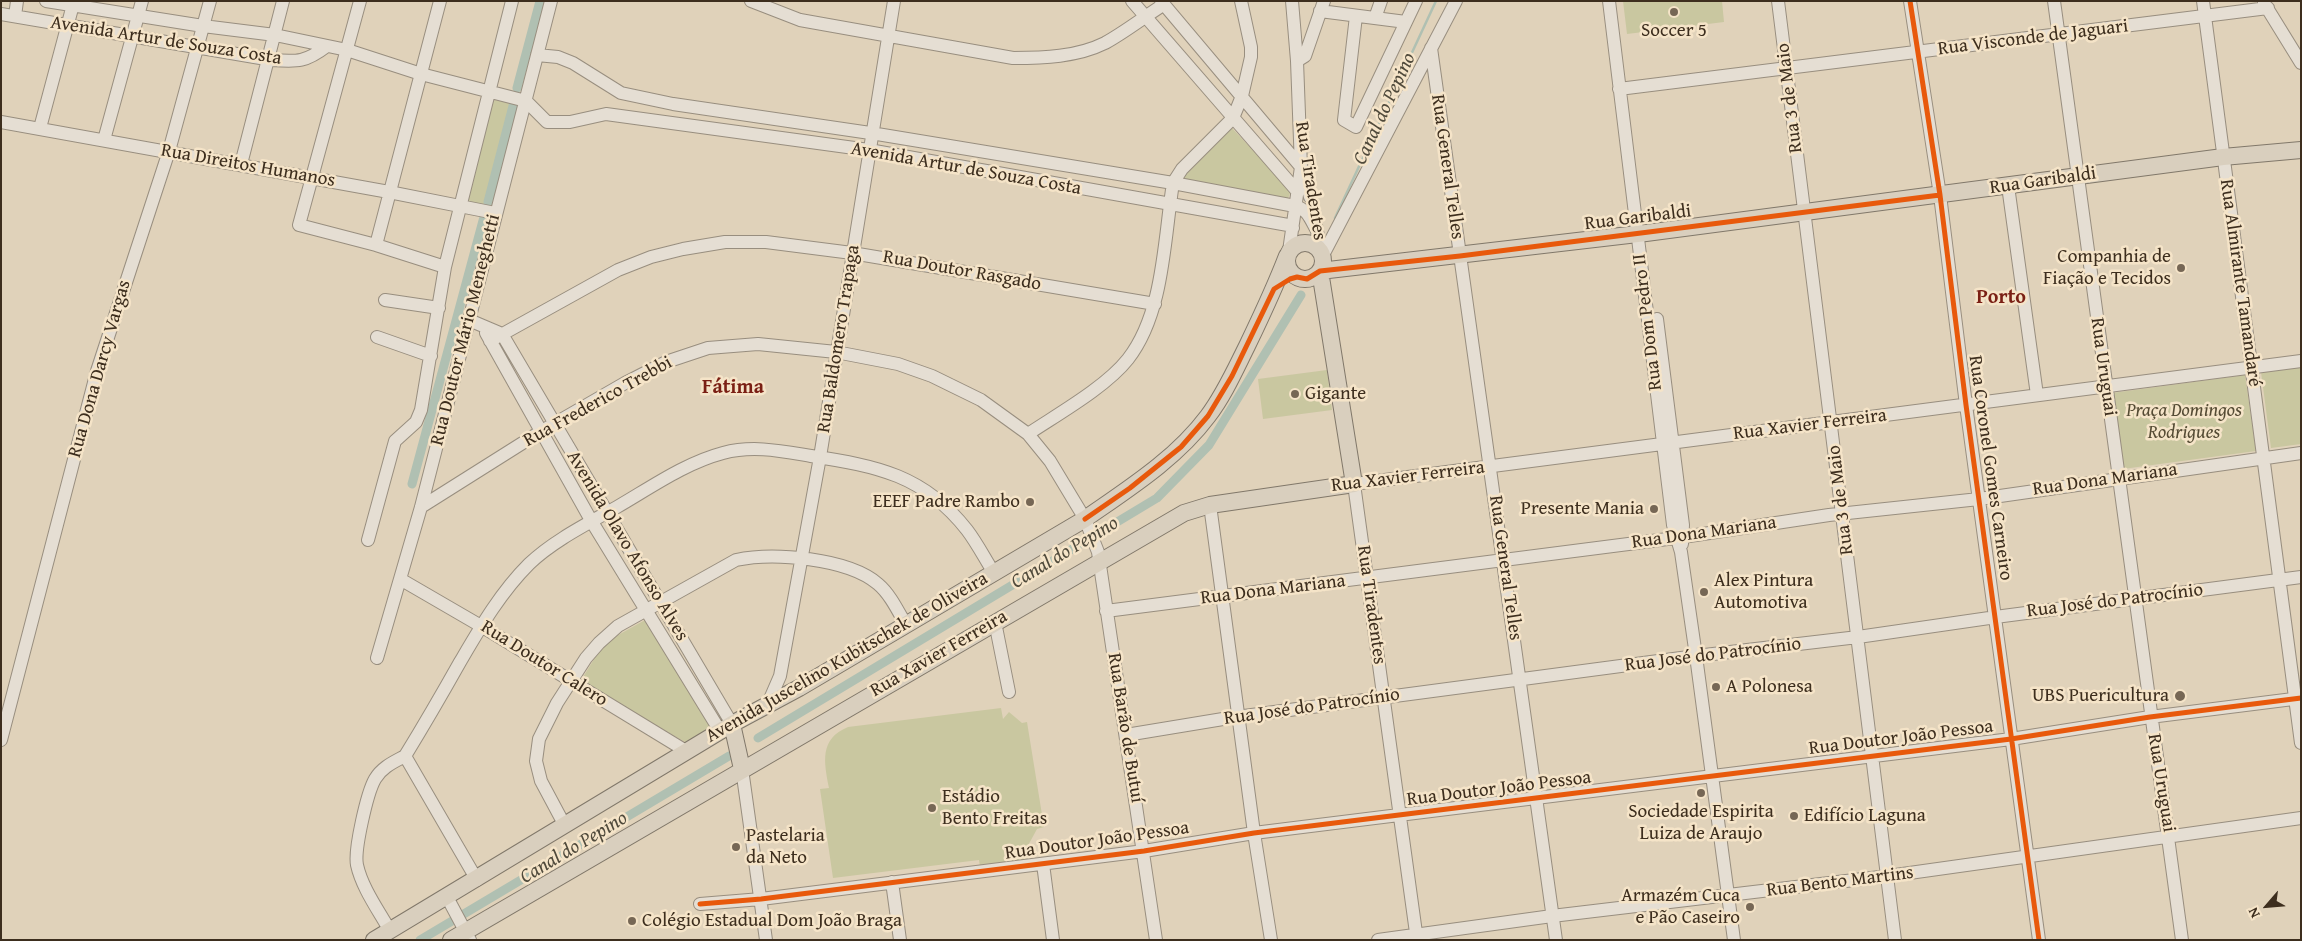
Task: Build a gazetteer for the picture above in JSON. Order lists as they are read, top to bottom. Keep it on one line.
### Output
{"streets":{"main road":["Rua Tiradentes","Rua Garibaldi","Rua Xavier Ferreira","Avenida Juscelino Kubitschek de Oliveira"],"street":["Rua Visconde de Jaguari","Avenida Artur de Souza Costa","Rua 3 de Maio","Rua Direitos Humanos","Rua General Telles","Rua Doutor Rasgado","Rua Almirante Tamandaré","Rua Dom Pedro II","Rua Doutor Mário Meneghetti","Rua Baldomero Trapaga","Rua Uruguai","Rua Dona Darcy Vargas","Rua Frederico Trebbi","Rua Coronel Gomes Carneiro","Rua Dona Mariana","Avenida Olavo Afonso Alves","Rua José do Patrocínio","Rua Doutor Calero","Rua Barão de Butuí","Rua Doutor João Pessoa","Rua Bento Martins"]},"crossings":[["Rua Visconde de Jaguari","Rua 3 de Maio"],["Rua Visconde de Jaguari","Rua Almirante Tamandaré"],["Rua Visconde de Jaguari","Rua Dom Pedro II"],["Rua Visconde de Jaguari","Rua Uruguai"],["Rua Visconde de Jaguari","Rua Coronel Gomes Carneiro"],["Avenida Artur de Souza Costa","Rua Tiradentes"],["Avenida Artur de Souza Costa","Rua Doutor Mário Meneghetti"],["Avenida Artur de Souza Costa","Rua Baldomero Trapaga"],["Avenida Artur de Souza Costa","Rua Dona Darcy Vargas"],["Rua 3 de Maio","Rua Garibaldi"],["Rua 3 de Maio","Rua Xavier Ferreira"],["Rua 3 de Maio","Rua Dona Mariana"],["Rua 3 de Maio","Rua José do Patrocínio"],["Rua 3 de Maio","Rua Doutor João Pessoa"],["Rua 3 de Maio","Rua Bento Martins"],["Rua Direitos Humanos","Rua Doutor Mário Meneghetti"],["Rua Direitos Humanos","Rua Dona Darcy Vargas"],["Rua General Telles","Rua Garibaldi"],["Rua General Telles","Rua Xavier Ferreira"],["Rua General Telles","Rua Dona Mariana"],["Rua General Telles","Rua José do Patrocínio"],["Rua General Telles","Rua Doutor João Pessoa"],["Rua General Telles","Rua Bento Martins"],["Rua Tiradentes","Rua Garibaldi"],["Rua Tiradentes","Rua Xavier Ferreira"],["Rua Tiradentes","Rua Dona Mariana"],["Rua Tiradentes","Rua José do Patrocínio"],["Rua Tiradentes","Avenida Juscelino Kubitschek de Oliveira"],["Rua Tiradentes","Rua Doutor João Pessoa"],["Rua Tiradentes","Rua Bento Martins"],["Rua Garibaldi","Rua Almirante Tamandaré"],["Rua Garibaldi","Rua Dom Pedro II"],["Rua Garibaldi","Rua Uruguai"],["Rua Garibaldi","Rua Coronel Gomes Carneiro"],["Rua Garibaldi","Avenida Juscelino Kubitschek de Oliveira"],["Rua Doutor Rasgado","Rua Baldomero Trapaga"],["Rua Doutor Rasgado","Avenida Olavo Afonso Alves"],["Rua Almirante Tamandaré","Rua Xavier Ferreira"],["Rua Almirante Tamandaré","Rua Dona Mariana"],["Rua Almirante Tamandaré","Rua José do Patrocínio"],["Rua Almirante Tamandaré","Rua Doutor João Pessoa"],["Rua Dom Pedro II","Rua Xavier Ferreira"],["Rua Dom Pedro II","Rua Dona Mariana"],["Rua Dom Pedro II","Rua José do Patrocínio"],["Rua Dom Pedro II","Rua Doutor João Pessoa"],["Rua Dom Pedro II","Rua Bento Martins"],["Rua Doutor Mário Meneghetti","Rua Frederico Trebbi"],["Rua Doutor Mário Meneghetti","Rua Doutor Calero"],["Rua Baldomero Trapaga","Rua Frederico Trebbi"],["Rua Baldomero Trapaga","Avenida Juscelino Kubitschek de Oliveira"],["Rua Uruguai","Rua Xavier Ferreira"],["Rua Uruguai","Rua Dona Mariana"],["Rua Uruguai","Rua José do Patrocínio"],["Rua Uruguai","Rua Doutor João Pessoa"],["Rua Uruguai","Rua Bento Martins"],["Rua Frederico Trebbi","Avenida Olavo Afonso Alves"],["Rua Frederico Trebbi","Avenida Juscelino Kubitschek de Oliveira"],["Rua Frederico Trebbi","Rua Barão de Butuí"],["Rua Xavier Ferreira","Rua Coronel Gomes Carneiro"],["Rua Xavier Ferreira","Rua Barão de Butuí"],["Rua Coronel Gomes Carneiro","Rua Dona Mariana"],["Rua Coronel Gomes Carneiro","Rua José do Patrocínio"],["Rua Coronel Gomes Carneiro","Rua Doutor João Pessoa"],["Rua Coronel Gomes Carneiro","Rua Bento Martins"],["Rua Dona Mariana","Rua Barão de Butuí"],["Avenida Olavo Afonso Alves","Avenida Juscelino Kubitschek de Oliveira"],["Rua José do Patrocínio","Rua Barão de Butuí"],["Avenida Juscelino Kubitschek de Oliveira","Rua Doutor Calero"],["Avenida Juscelino Kubitschek de Oliveira","Rua Barão de Butuí"],["Rua Barão de Butuí","Rua Doutor João Pessoa"]],"districts":["Porto","Fátima"],"water":["Canal do Pepino"],"parks":["Praça Domingos Rodrigues"],"places":["Soccer 5","Companhia de Fiação e Tecidos","Gigante","EEEF Padre Rambo","Presente Mania","Alex Pintura Automotiva","A Polonesa","UBS Puericultura","Sociedade Espirita Luiza de Araujo","Estádio Bento Freitas","Edifício Laguna","Pastelaria da Neto","Armazém Cuca e Pão Caseiro","Colégio Estadual Dom João Braga"],"north":"bottom left"}
